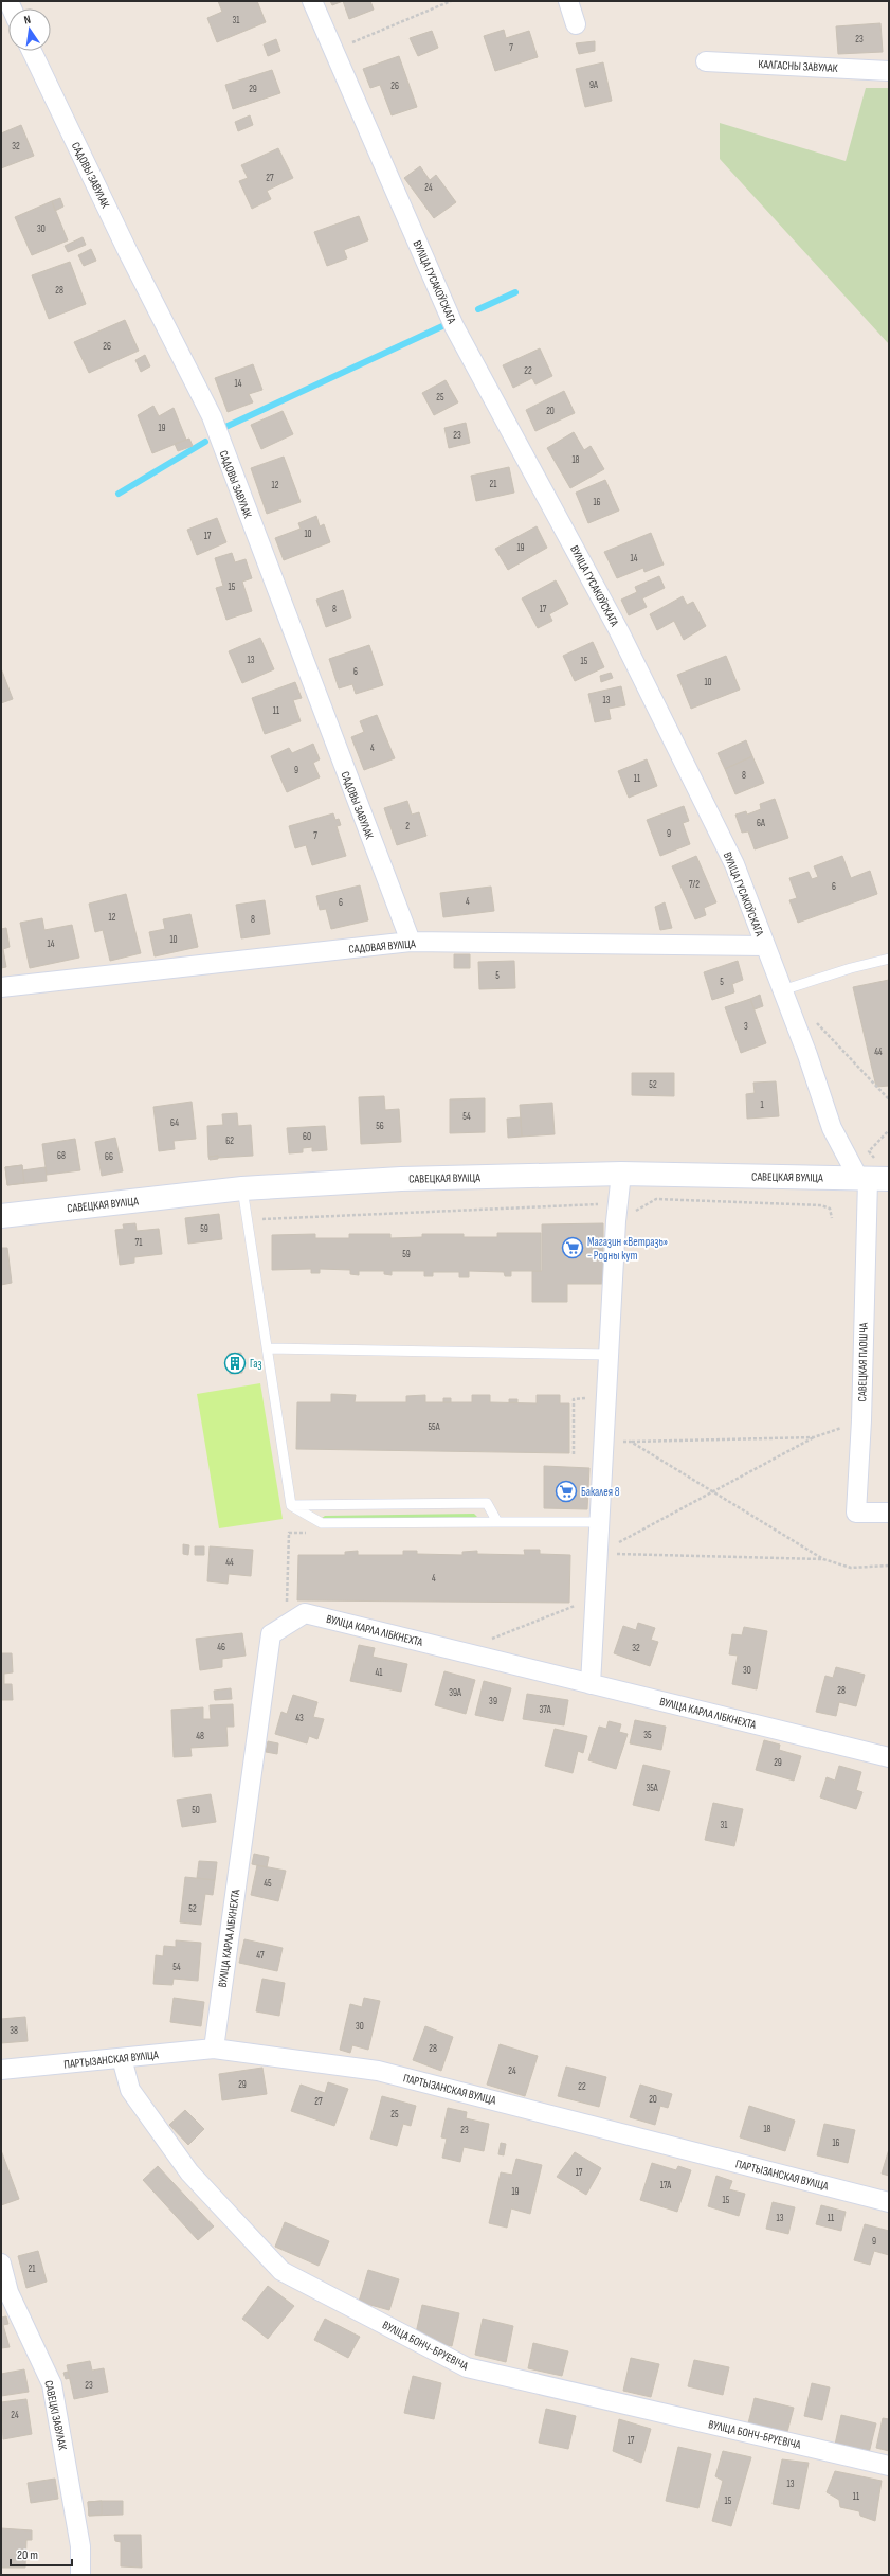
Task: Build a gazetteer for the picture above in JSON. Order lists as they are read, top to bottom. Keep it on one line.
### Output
{"streets":{"street":["КАЛГАСНЫ ЗАВУЛАК","САДОВЫ ЗАВУЛАК","ВУЛІЦА ГУСАКОЎСКАГА","САДОВАЯ ВУЛІЦА","САВЕЦКАЯ ВУЛІЦА","САВЕЦКАЯ ПЛОШЧА","ВУЛІЦА КАРЛА ЛІБКНЕХТА","ПАРТЫЗАНСКАЯ ВУЛІЦА","ВУЛІЦА БОНЧ-БРУЕВІЧА","САВЕЦКІ ЗАВУЛАК"]},"crossings":[["САДОВЫ ЗАВУЛАК","САДОВАЯ ВУЛІЦА"],["ВУЛІЦА ГУСАКОЎСКАГА","САДОВАЯ ВУЛІЦА"],["ВУЛІЦА ГУСАКОЎСКАГА","САВЕЦКАЯ ВУЛІЦА"],["ВУЛІЦА ГУСАКОЎСКАГА","САВЕЦКАЯ ПЛОШЧА"],["САВЕЦКАЯ ВУЛІЦА","САВЕЦКАЯ ПЛОШЧА"],["ВУЛІЦА КАРЛА ЛІБКНЕХТА","ПАРТЫЗАНСКАЯ ВУЛІЦА"],["ПАРТЫЗАНСКАЯ ВУЛІЦА","ВУЛІЦА БОНЧ-БРУЕВІЧА"]],"places":{"supermarket":["Магазин «Ветразь» - Родны кут","Бакалея 8"],"building":["Газ"]},"house_numbers":["31","23","7","9А","26","29","32","27","24","30","28","26","22","14","25","20","19","23","18","21","12","16","10","17","19","14","15","8","17","13","15","6","10","13","11","4","9","8","11","6А","2","9","7","7/2","6","4","6","12","8","10","14","5","5","3","44","52","1","54","64","56","60","62","68","66","59","71","59","55А","44","4","46","32","30","41","28","39А","39","37А","43","35","48","29","35А","50","31","45","52","47","54","30","38","28","24","29","22","20","27","25","18","23","16","17","17А","19","15","13","11","9","21","23","24","17","13","11","15"],"scale_bar":"20 m","north":"top"}
